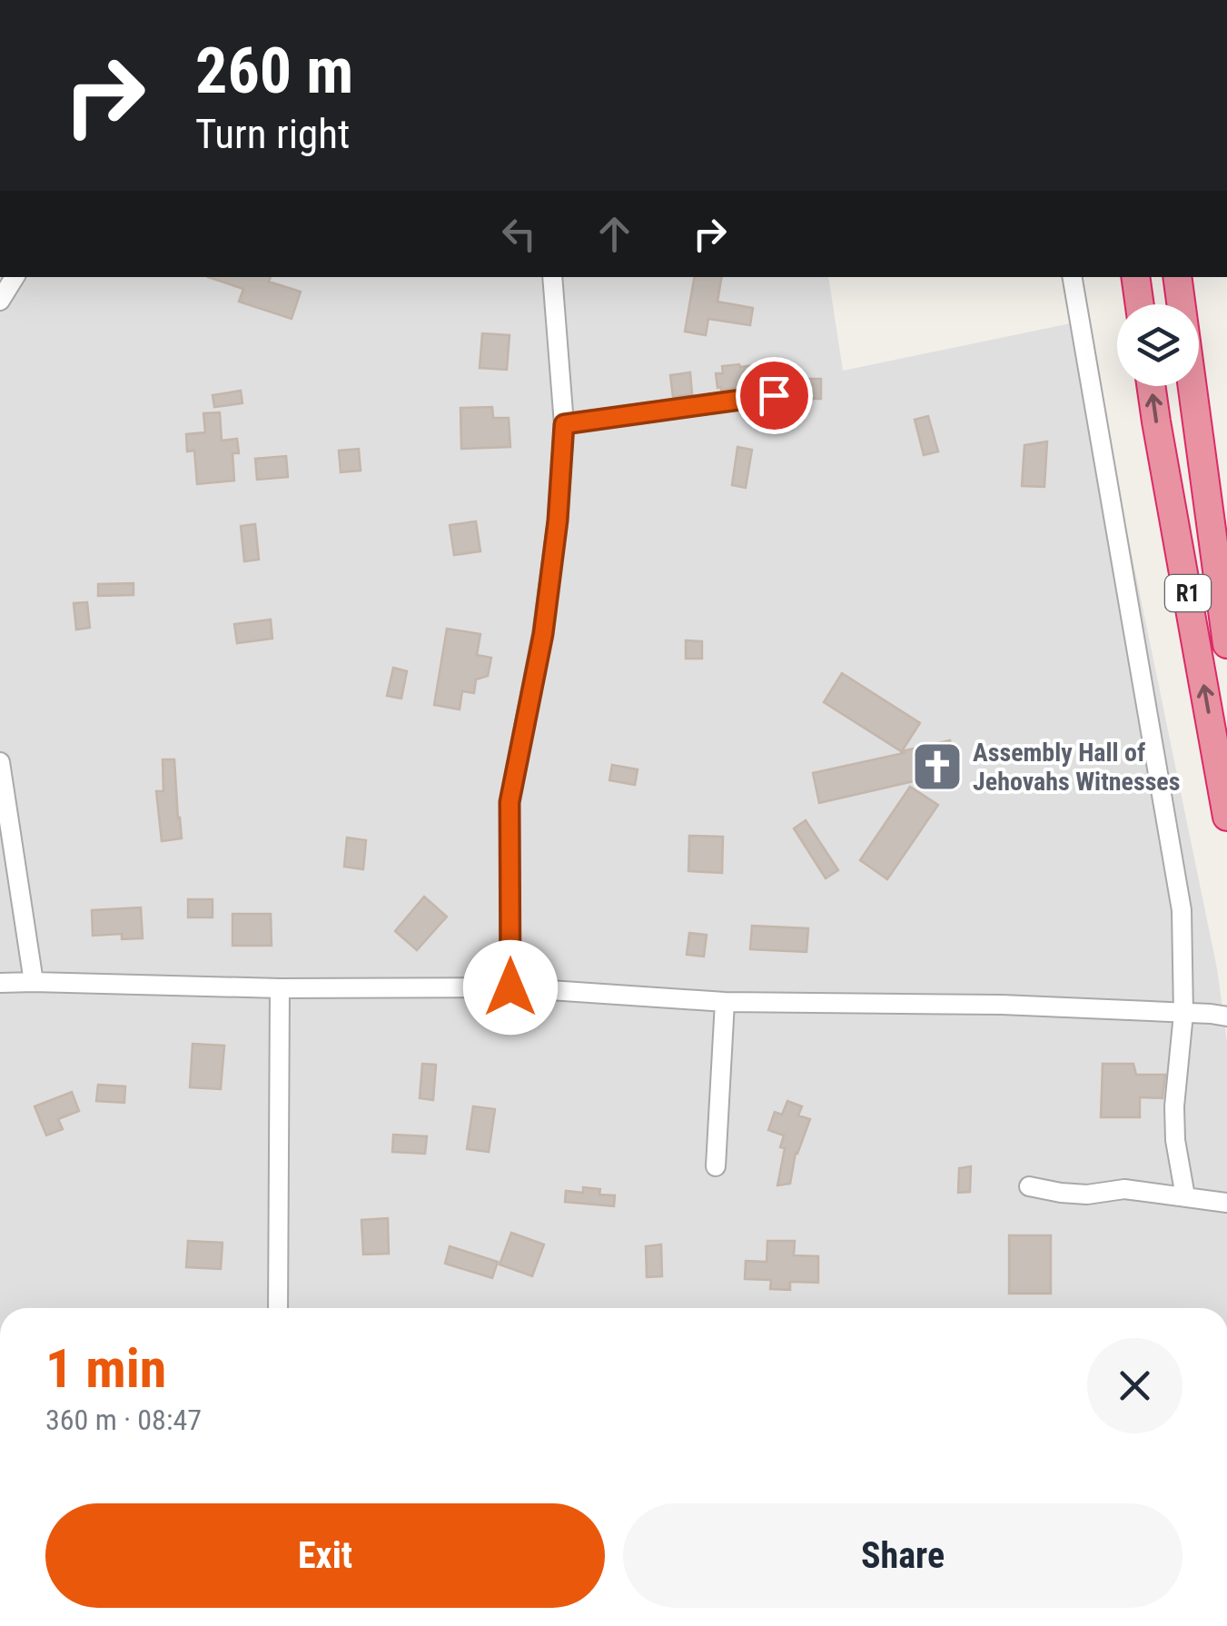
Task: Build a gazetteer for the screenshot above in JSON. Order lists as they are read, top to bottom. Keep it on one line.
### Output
{"streets":{"highway":["R1"]},"places":{"church":["Assembly Hall of Jehovahs Witnesses"]},"page":{"turn":["260 m","Turn right"],"heading":["1 min","360 m · 08:47"],"buttons":["Exit","Share"]}}
